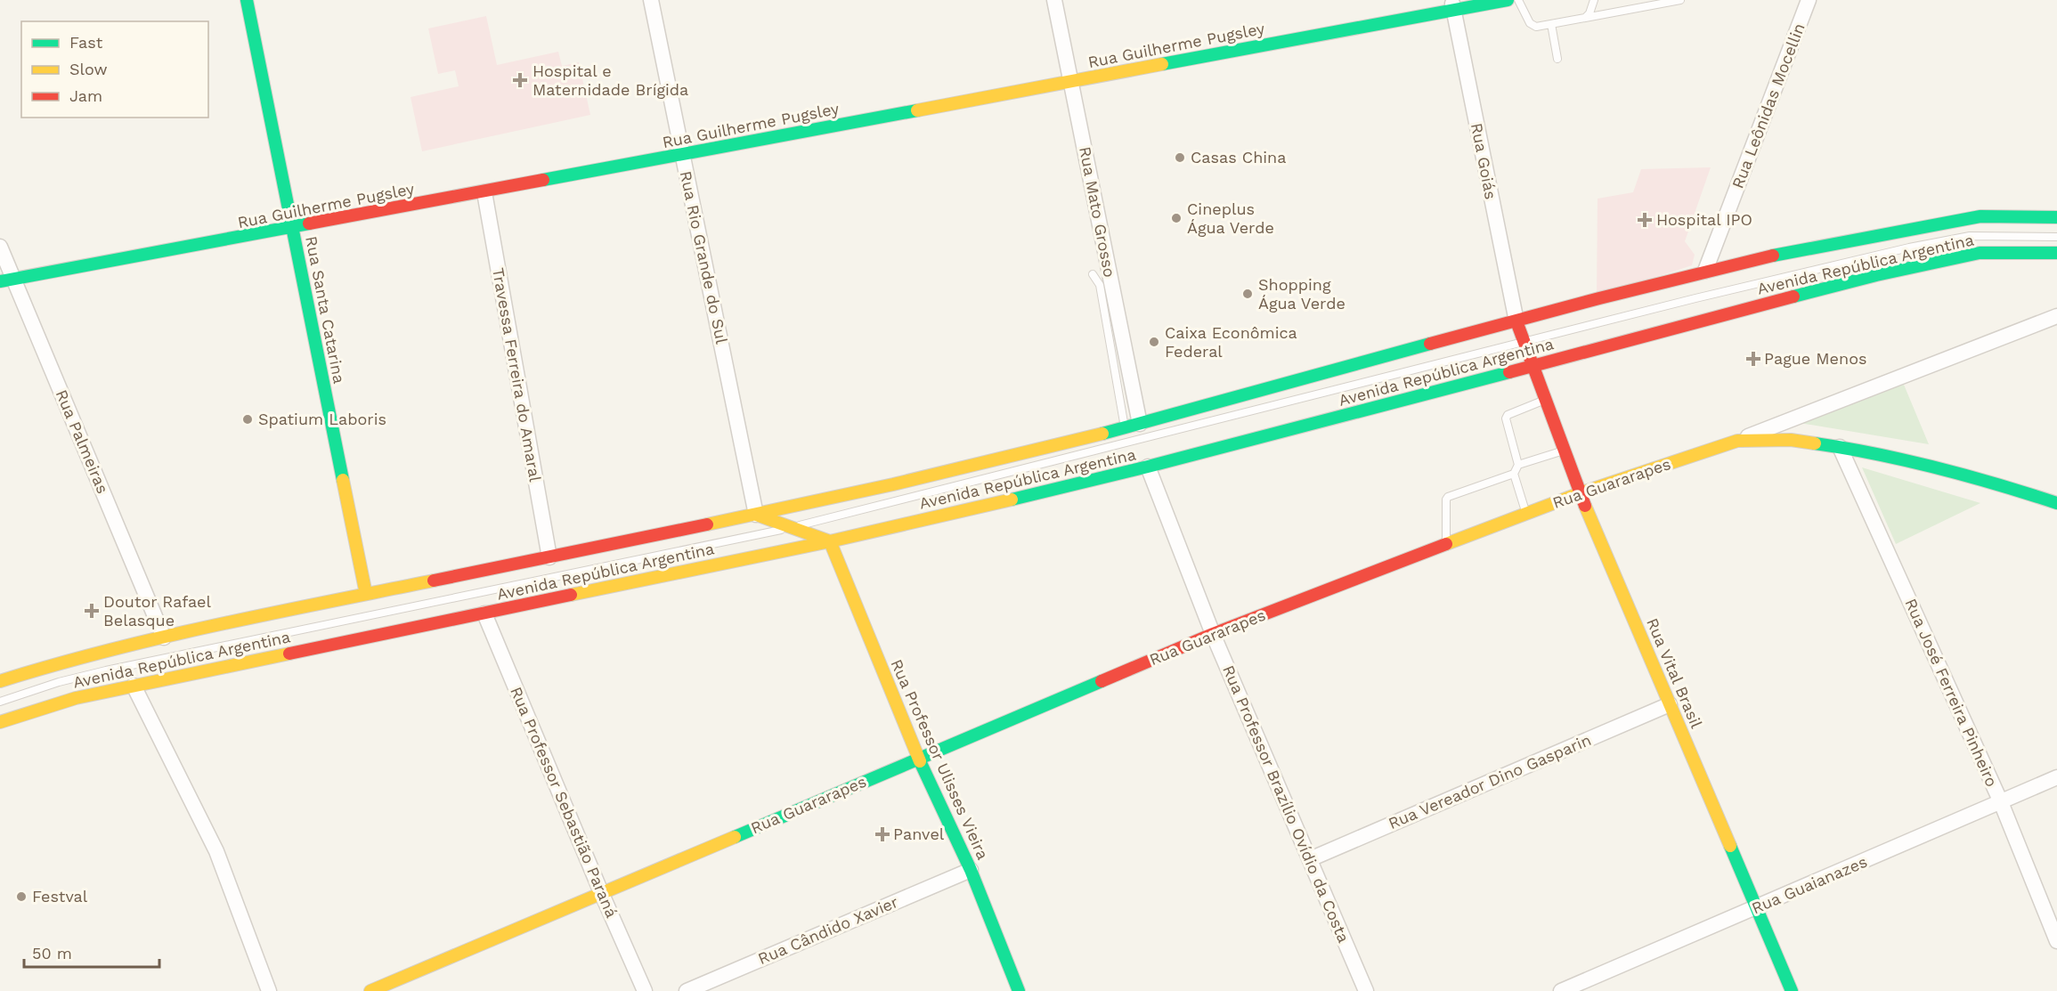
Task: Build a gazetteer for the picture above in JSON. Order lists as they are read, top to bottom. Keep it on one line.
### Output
{"streets":{"street":["Rua Guilherme Pugsley","Rua Leônidas Mocellin","Rua Goiás","Rua Mato Grosso","Rua Rio Grande do Sul","Avenida República Argentina","Rua Santa Catarina","Travessa Ferreira do Amaral","Rua Palmeiras","Rua Guararapes","Rua Vital Brasil","Rua José Ferreira Pinheiro","Rua Professor Ulisses Vieira","Rua Vereador Dino Gasparin","Rua Professor Sebastião Paraná","Rua Professor Brazílio Ovídio da Costa","Rua Guaianazes","Rua Cândido Xavier"]},"crossings":[["Rua Guilherme Pugsley","Rua Goiás"],["Rua Guilherme Pugsley","Rua Mato Grosso"],["Rua Guilherme Pugsley","Rua Rio Grande do Sul"],["Rua Guilherme Pugsley","Rua Santa Catarina"],["Rua Guilherme Pugsley","Travessa Ferreira do Amaral"],["Rua Guilherme Pugsley","Rua Palmeiras"],["Rua Leônidas Mocellin","Avenida República Argentina"],["Rua Goiás","Avenida República Argentina"],["Rua Goiás","Rua Vital Brasil"],["Rua Mato Grosso","Avenida República Argentina"],["Rua Rio Grande do Sul","Avenida República Argentina"],["Avenida República Argentina","Rua Santa Catarina"],["Avenida República Argentina","Travessa Ferreira do Amaral"],["Avenida República Argentina","Rua Palmeiras"],["Avenida República Argentina","Rua Vital Brasil"],["Avenida República Argentina","Rua Professor Ulisses Vieira"],["Avenida República Argentina","Rua Professor Sebastião Paraná"],["Avenida República Argentina","Rua Professor Brazílio Ovídio da Costa"],["Rua Guararapes","Rua Vital Brasil"],["Rua Guararapes","Rua Professor Ulisses Vieira"],["Rua Guararapes","Rua Professor Sebastião Paraná"],["Rua Guararapes","Rua Professor Brazílio Ovídio da Costa"],["Rua Vital Brasil","Rua Vereador Dino Gasparin"],["Rua Vital Brasil","Rua Guaianazes"],["Rua José Ferreira Pinheiro","Rua Guaianazes"],["Rua Professor Ulisses Vieira","Rua Cândido Xavier"],["Rua Vereador Dino Gasparin","Rua Professor Brazílio Ovídio da Costa"]],"places":{"health":["Hospital e Maternidade Brígida","Hospital IPO","Pague Menos","Doutor Rafael Belasque","Panvel"],"other":["Casas China","Cineplus Água Verde","Shopping Água Verde","Caixa Econômica Federal","Spatium Laboris","Festval"]},"legend":["Fast","Slow","Jam"],"scale_bar":"50 m"}
